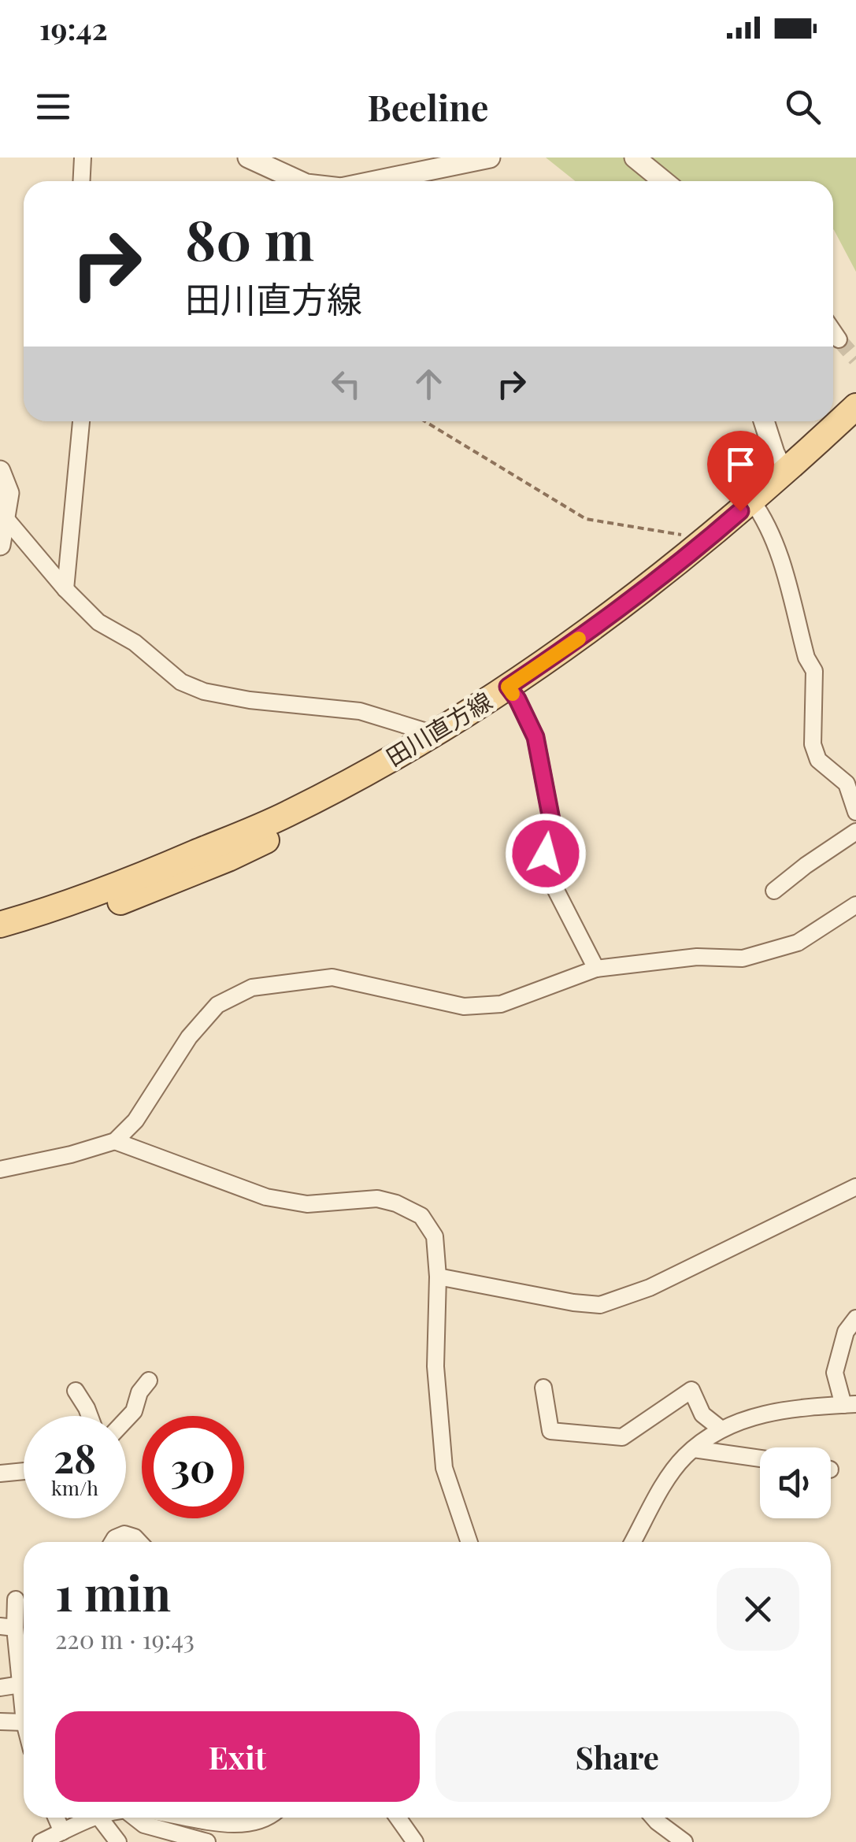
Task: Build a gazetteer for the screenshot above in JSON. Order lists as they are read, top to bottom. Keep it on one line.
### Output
{"streets":{"main road":["田川直方線"]},"page":{"status":"19:42","header":"Beeline","turn":["80 m","田川直方線"],"speed":"28 km/h","limit":"30","heading":["1 min","220 m · 19:43"],"buttons":["Exit","Share"]}}
